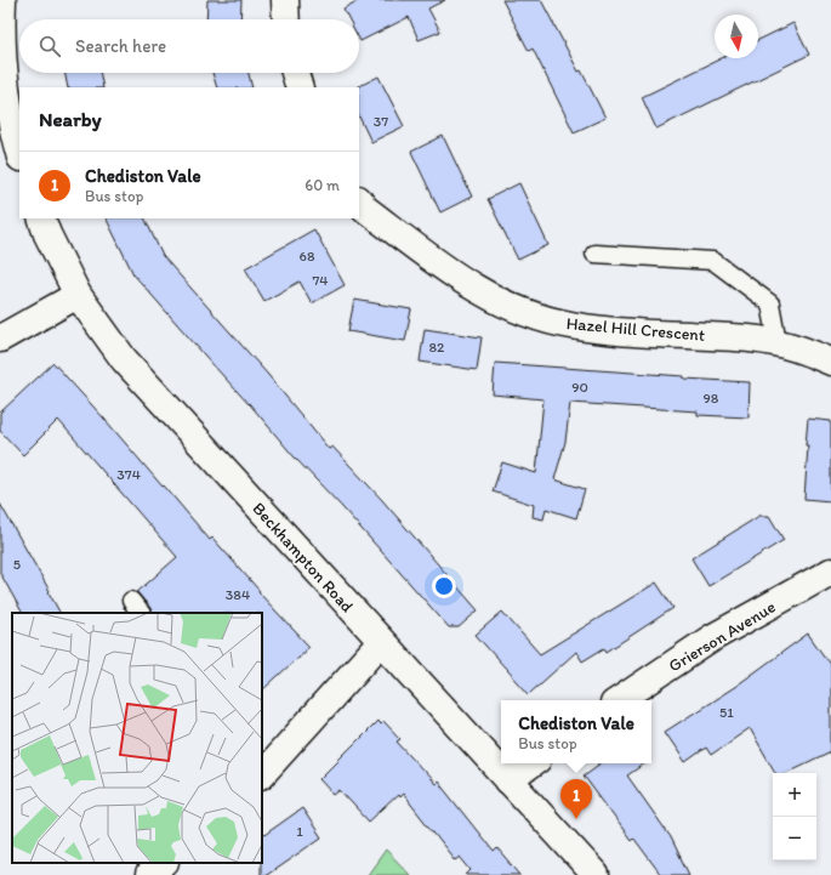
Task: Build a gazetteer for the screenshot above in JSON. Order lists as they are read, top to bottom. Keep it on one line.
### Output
{"streets":{"street":["Hazel Hill Crescent","Beckhampton Road","Grierson Avenue"]},"house_numbers":["37","68","74","82","90","98","374","5","384","51","1"],"north":"bottom","page":{"search":"Search here","heading":"Nearby","list":[{"mark":"1","name":"Chediston Vale","note":"Bus stop","value":"60 m"}],"popup":["Chediston Vale","Bus stop"],"map_buttons":["+","−"],"pins":"1"}}
